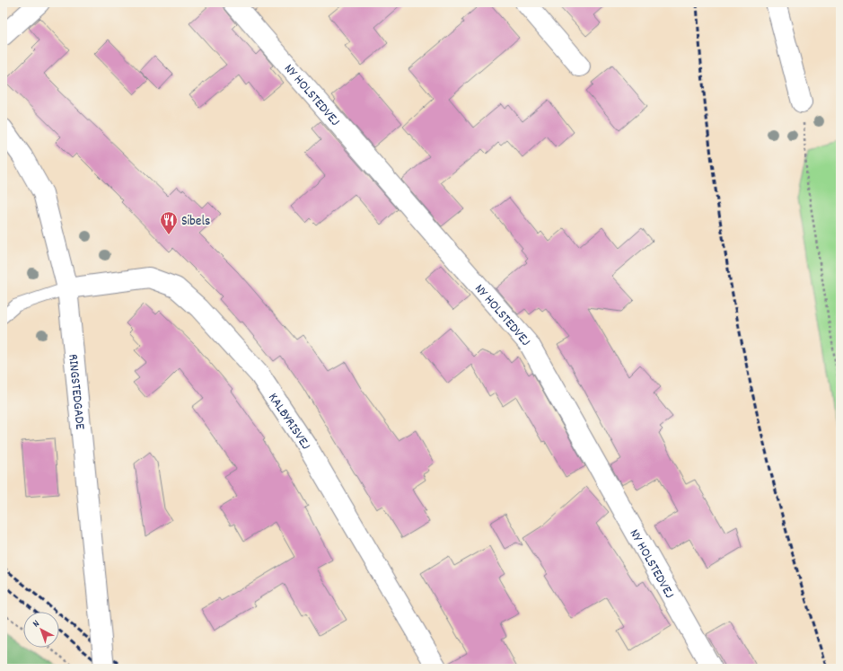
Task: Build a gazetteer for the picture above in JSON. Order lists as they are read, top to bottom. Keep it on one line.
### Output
{"streets":{"street":["NY HOLSTEDVEJ","RINGSTEDGADE","KALBYRISVEJ"]},"crossings":[["RINGSTEDGADE","KALBYRISVEJ"]],"places":{"restaurant":["Sibels"]},"north":"top left"}
